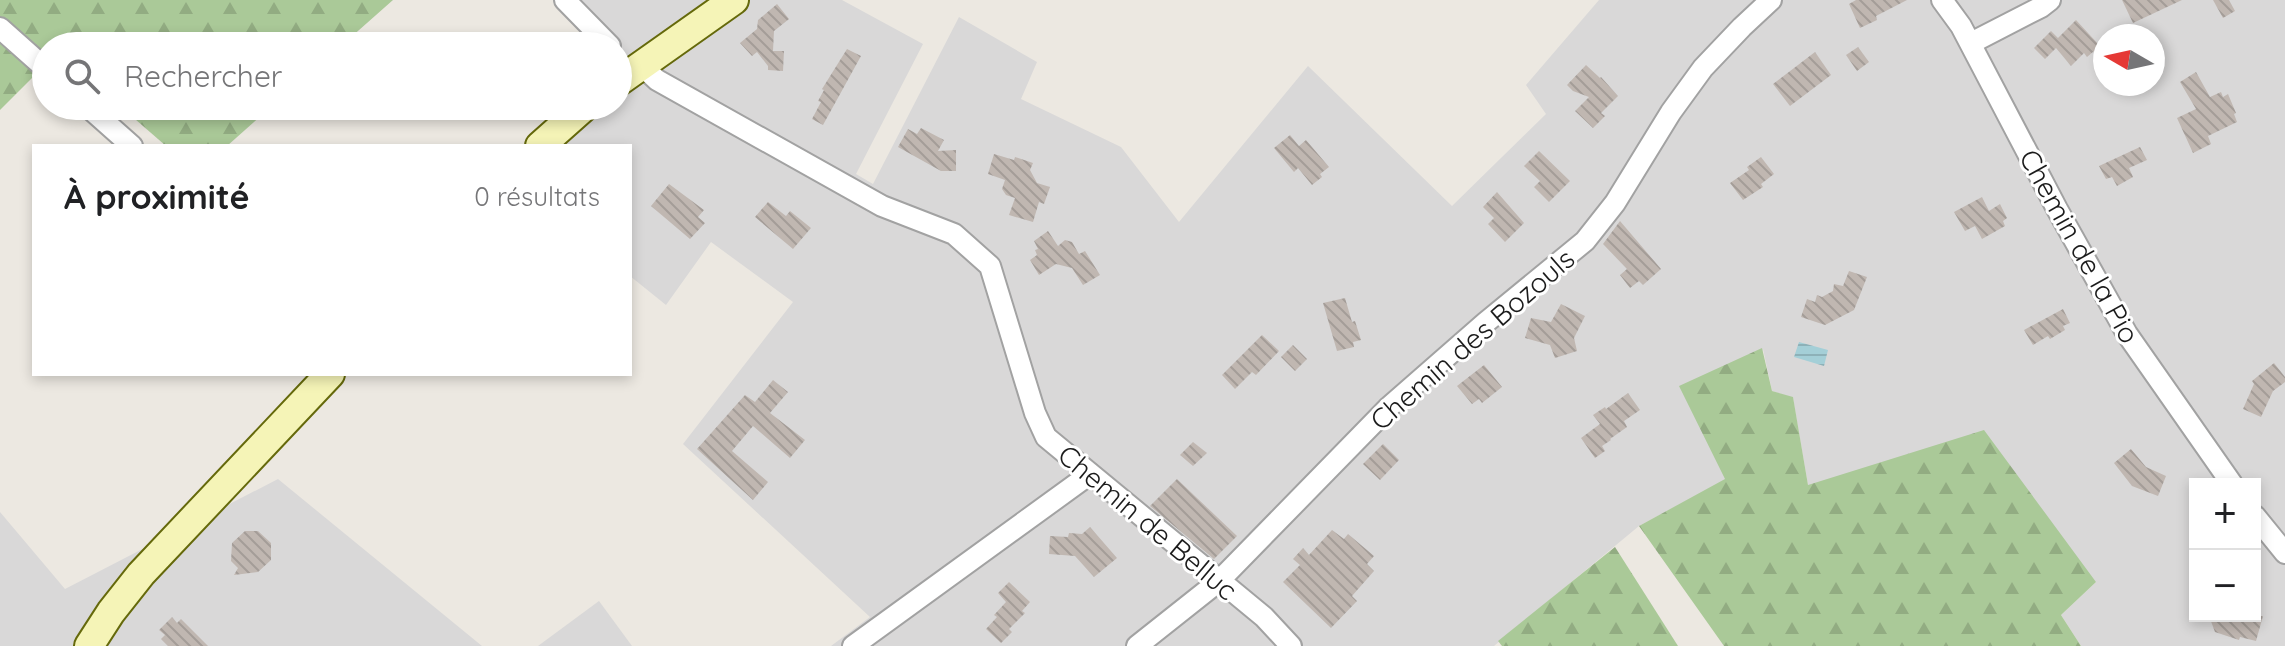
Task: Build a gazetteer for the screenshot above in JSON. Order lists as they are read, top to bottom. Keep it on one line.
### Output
{"streets":{"street":["Chemin de la Pio","Chemin des Bozouls","Chemin de Belluc"]},"crossings":[["Chemin des Bozouls","Chemin de Belluc"]],"north":"left","page":{"search":"Rechercher","heading":["À proximité","0 résultats"],"map_buttons":["+","−"]}}
